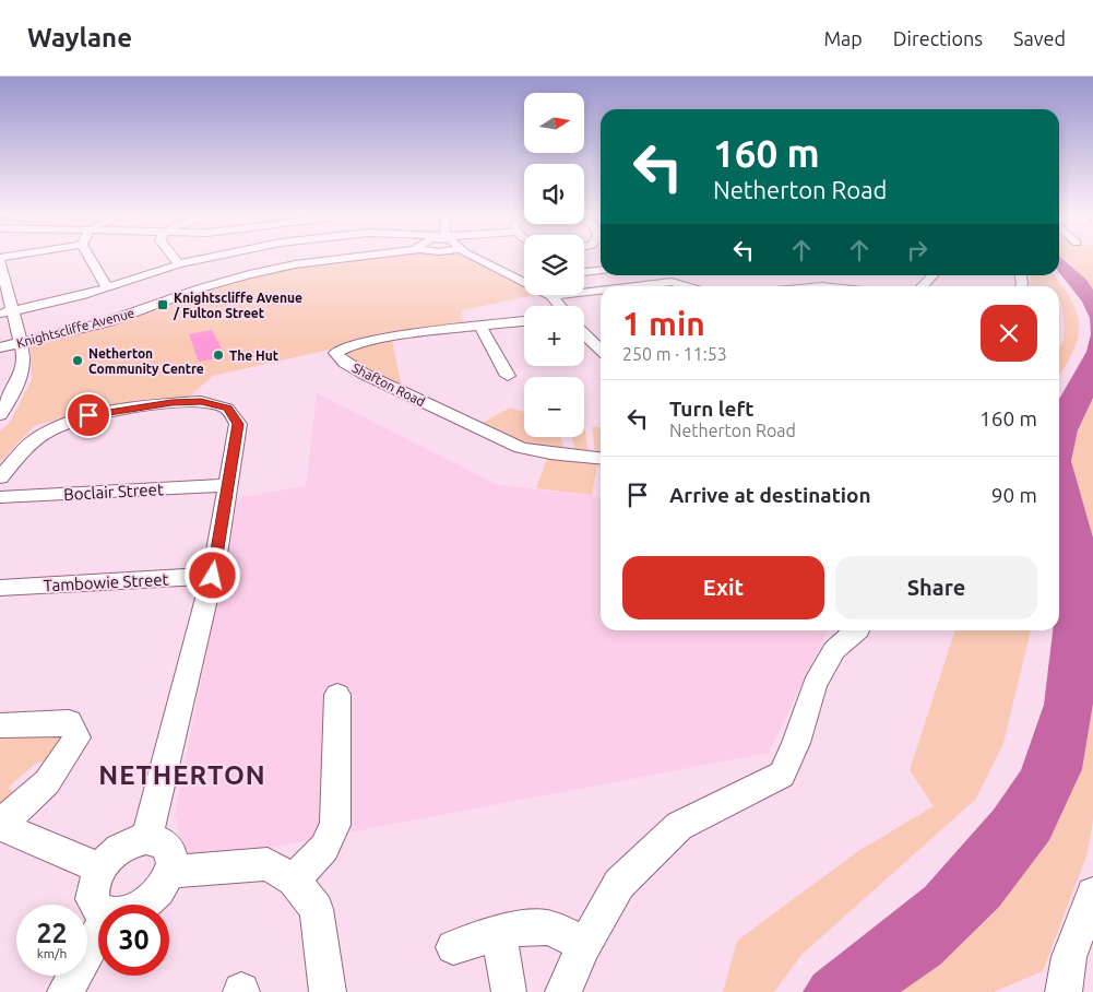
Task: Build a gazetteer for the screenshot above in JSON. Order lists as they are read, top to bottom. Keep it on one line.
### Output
{"streets":{"street":["Knightscliffe Avenue","Shafton Road","Boclair Street","Tambowie Street"]},"districts":["NETHERTON"],"places":{"transit":["Knightscliffe Avenue / Fulton Street"],"other":["The Hut","Netherton Community Centre"]},"north":"right","page":{"header":"Waylane","nav":["Map","Directions","Saved"],"map_buttons":["+","−"],"turn":["160 m","Netherton Road"],"heading":["1 min","250 m · 11:53"],"list":[{"name":"Turn left","note":"Netherton Road","value":"160 m"},{"name":"Arrive at destination","value":"90 m"}],"buttons":["Exit","Share"],"speed":"22 km/h","limit":"30"}}
